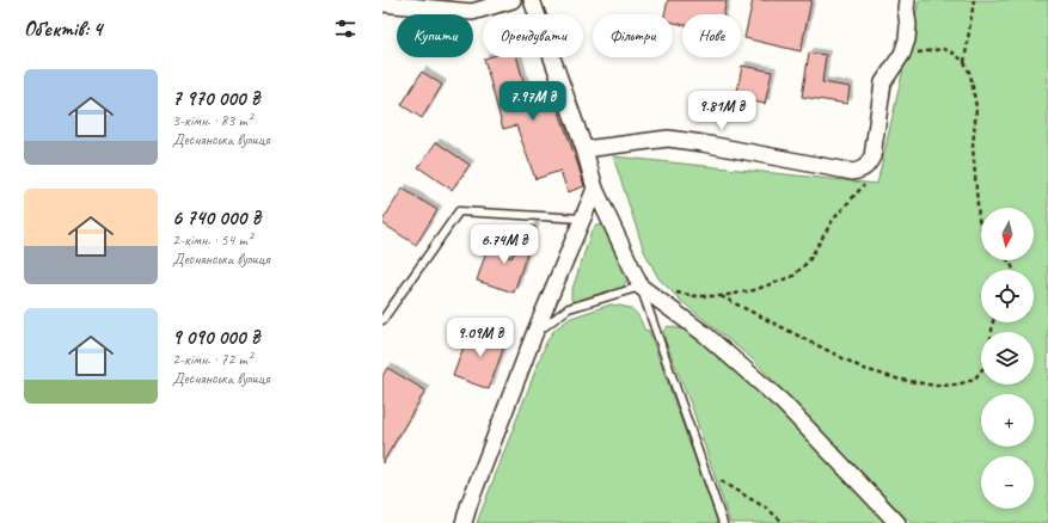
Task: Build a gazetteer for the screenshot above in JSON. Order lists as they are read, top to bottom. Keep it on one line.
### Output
{"north":"bottom","page":{"heading":"Об’єктів: 4","chip":["Купити","Орендувати","Фільтри","Нове"],"list":[{"name":"7 970 000 ₴","note":"3-кімн. · 83 m² · Деснянська вулиця"},{"name":"6 740 000 ₴","note":"2-кімн. · 54 m² · Деснянська вулиця"},{"name":"9 090 000 ₴","note":"2-кімн. · 72 m² · Деснянська вулиця"}],"price":["7.97M ₴","9.81M ₴","6.74M ₴","9.09M ₴"],"map_buttons":["+","−"]}}
